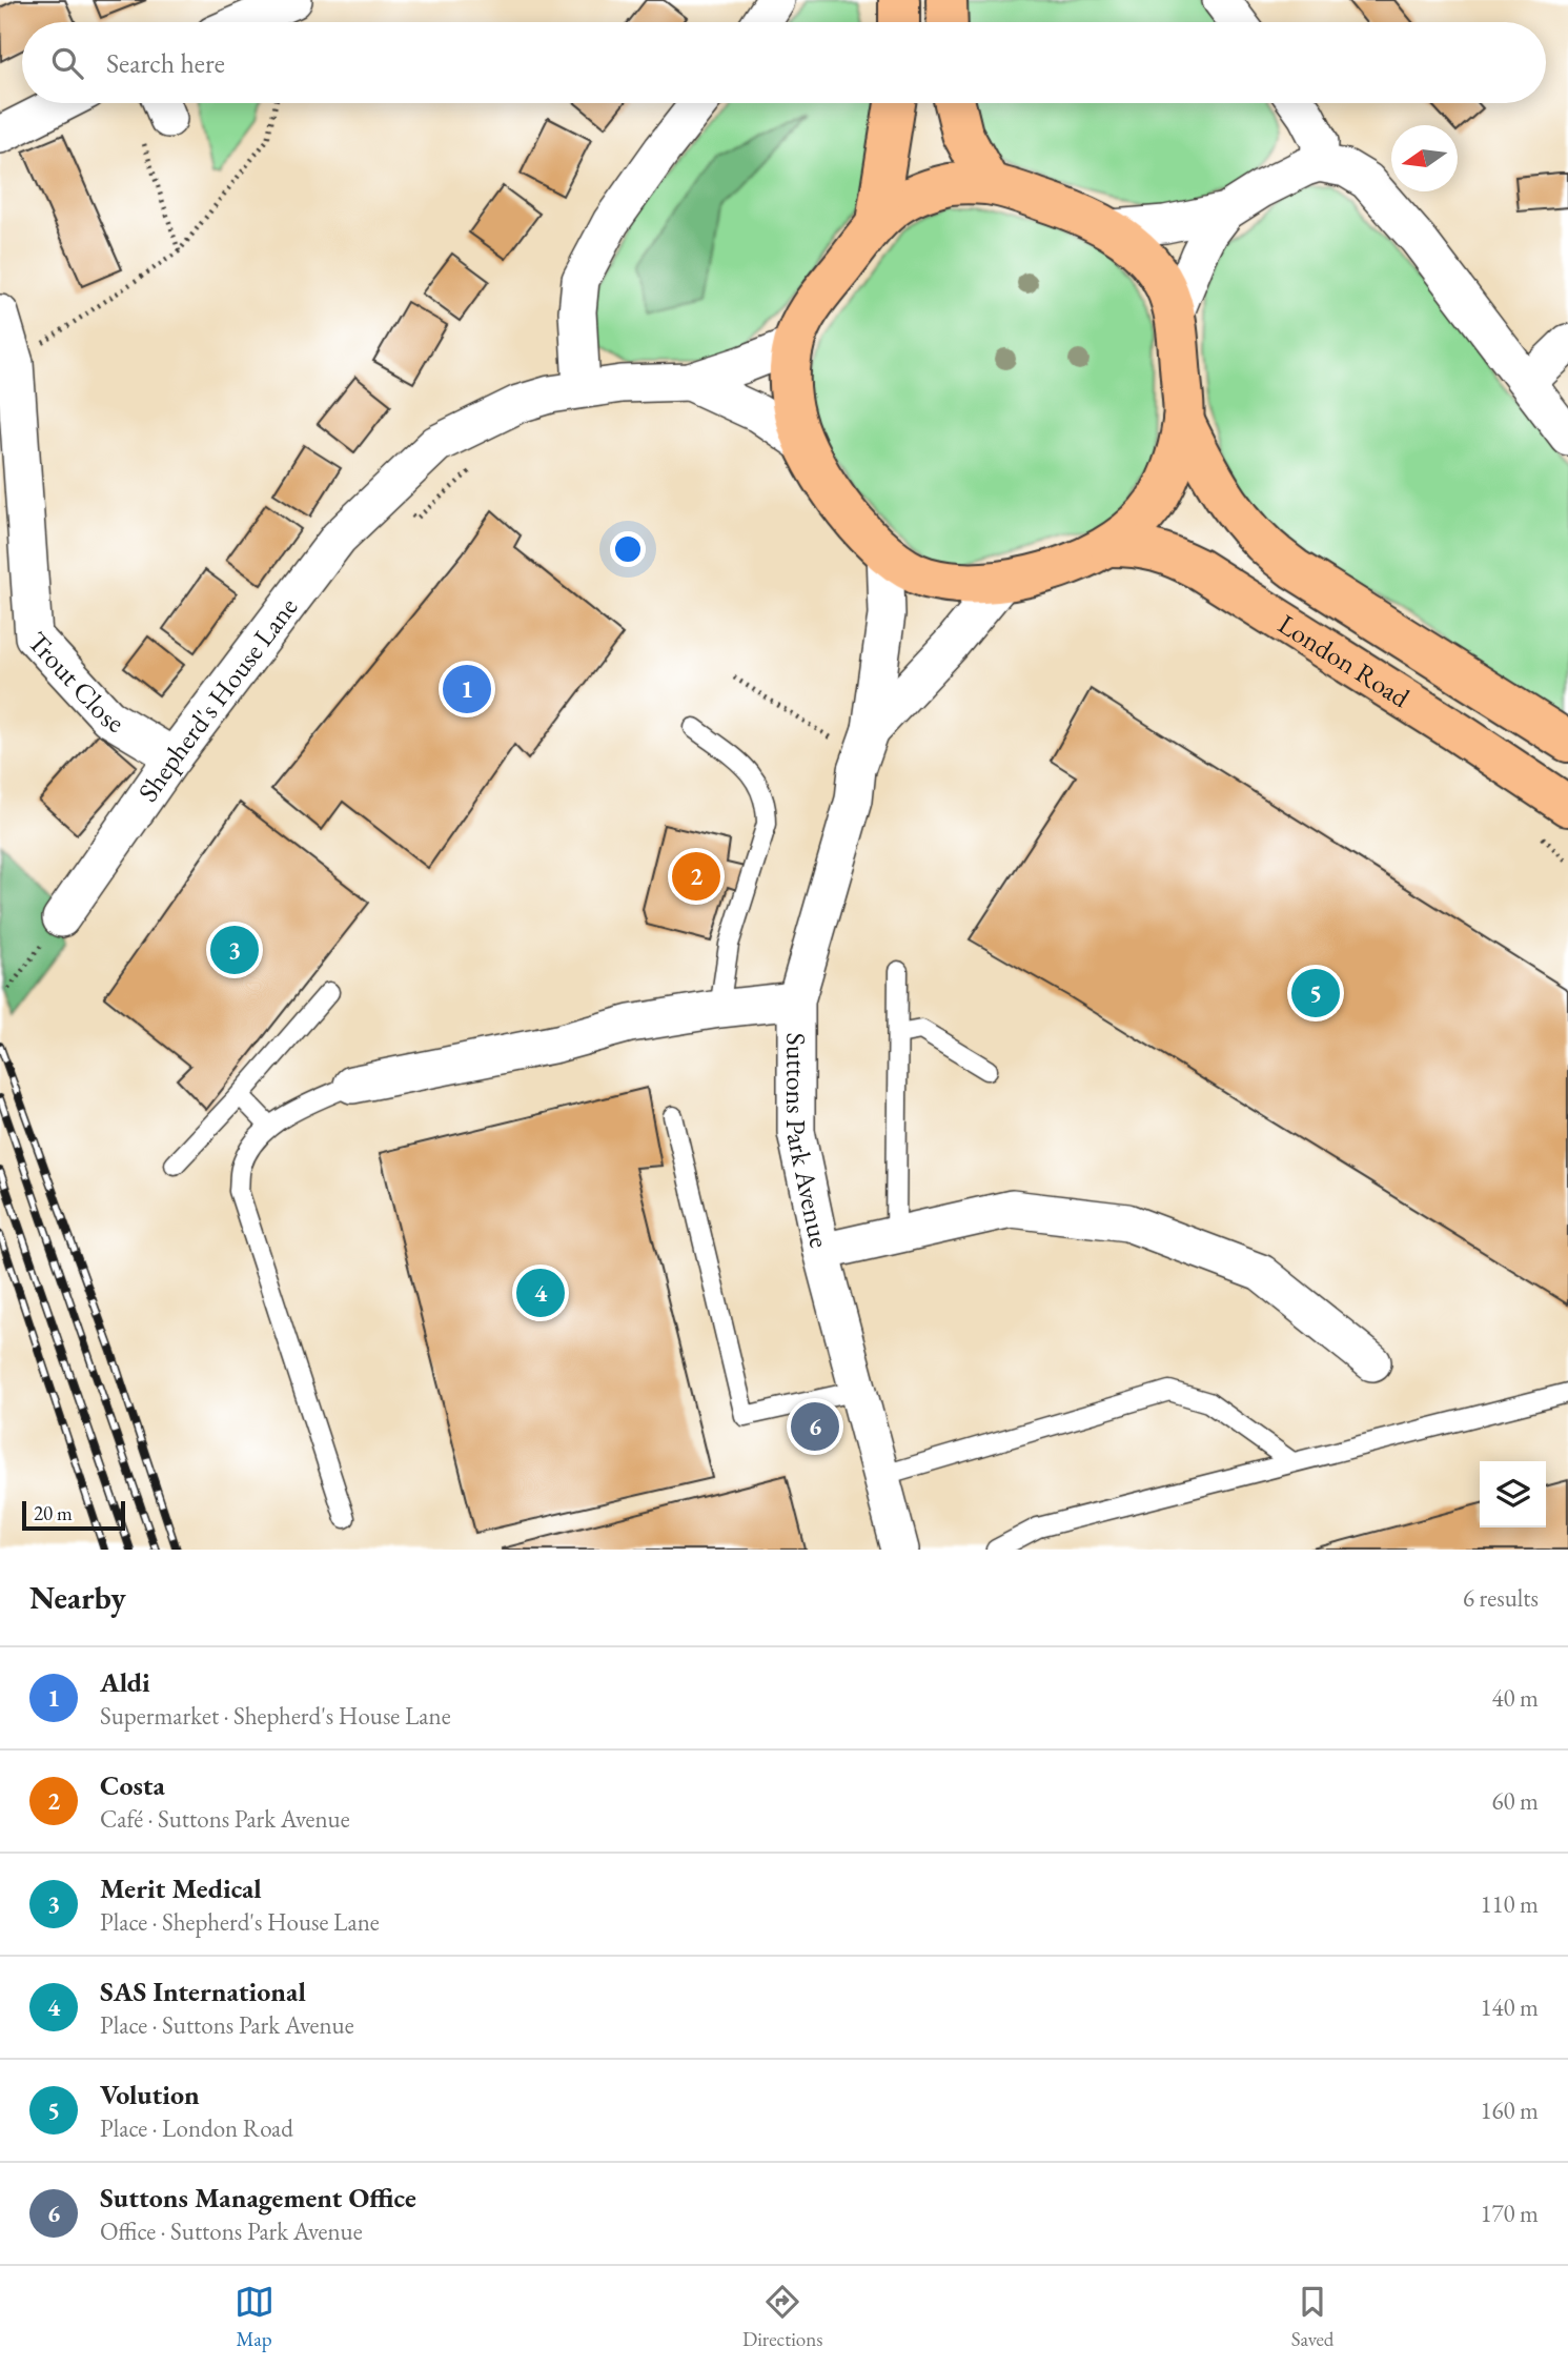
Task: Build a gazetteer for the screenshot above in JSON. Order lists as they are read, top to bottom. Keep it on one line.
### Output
{"streets":{"main road":["London Road"],"street":["Trout Close","Shepherd's House Lane","Suttons Park Avenue"]},"crossings":[["Trout Close","Shepherd's House Lane"]],"scale_bar":"20 m","north":"left","page":{"search":"Search here","pins":["1","2","3","5","4","6"],"scale":"20 m","heading":["Nearby","6 results"],"list":[{"mark":"1","name":"Aldi","note":"Supermarket · Shepherd's House Lane","value":"40 m"},{"mark":"2","name":"Costa","note":"Café · Suttons Park Avenue","value":"60 m"},{"mark":"3","name":"Merit Medical","note":"Place · Shepherd's House Lane","value":"110 m"},{"mark":"4","name":"SAS International","note":"Place · Suttons Park Avenue","value":"140 m"},{"mark":"5","name":"Volution","note":"Place · London Road","value":"160 m"},{"mark":"6","name":"Suttons Management Office","note":"Office · Suttons Park Avenue","value":"170 m"}],"nav":["Map","Directions","Saved"]}}
